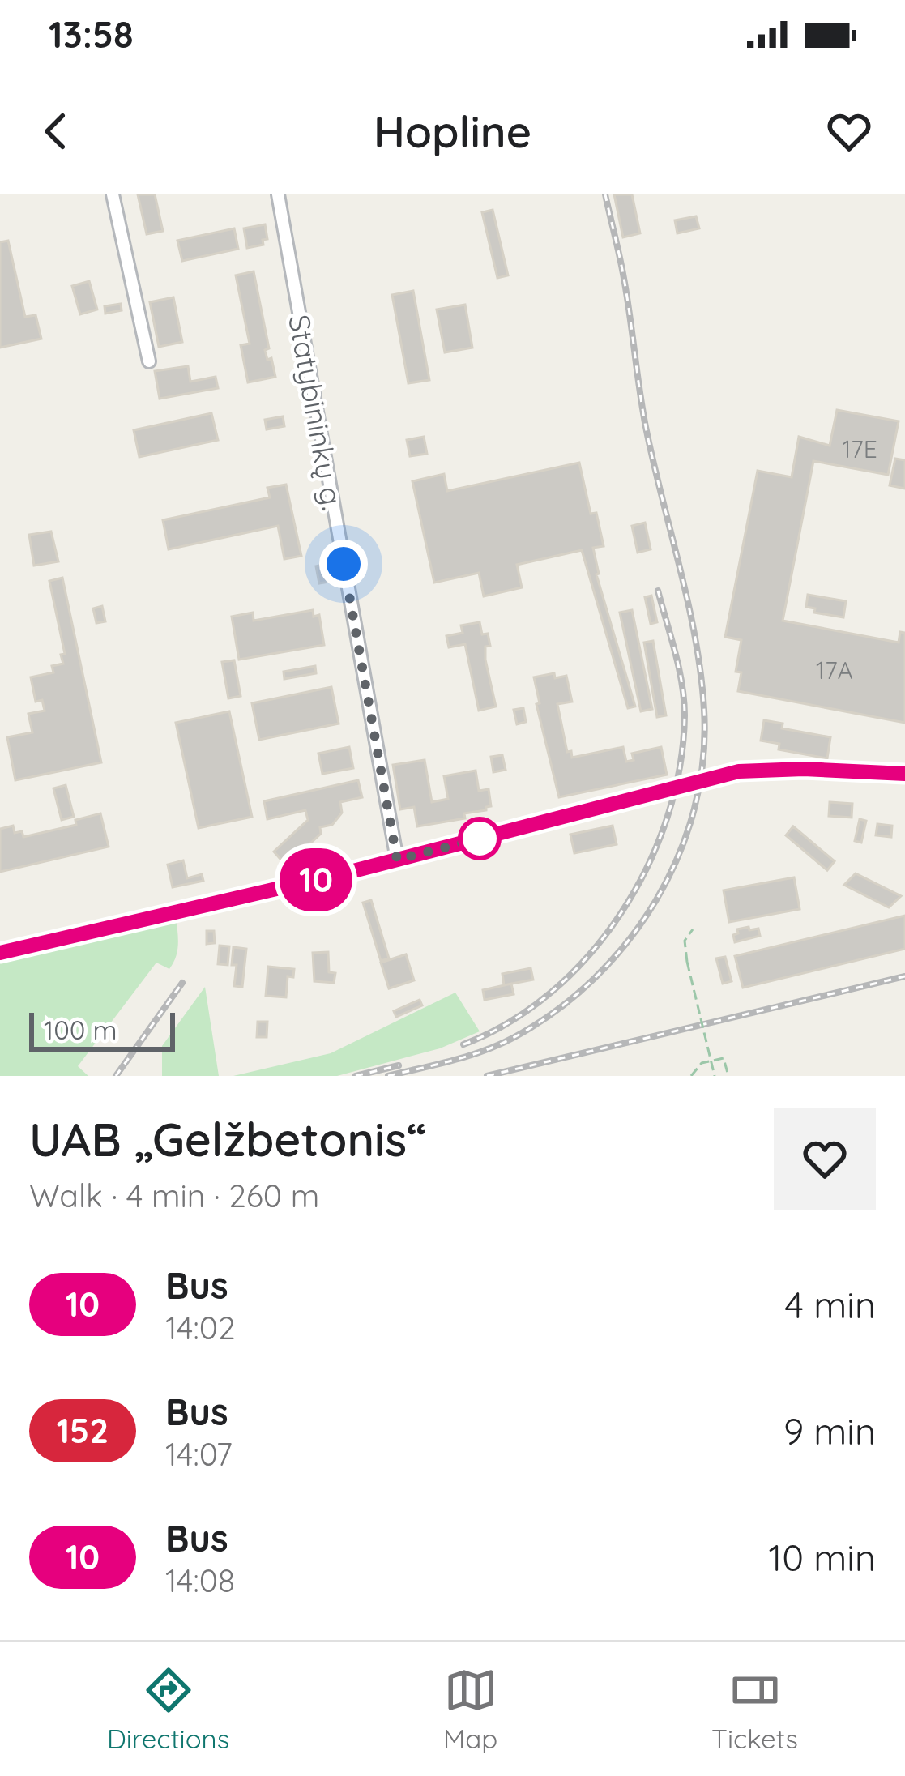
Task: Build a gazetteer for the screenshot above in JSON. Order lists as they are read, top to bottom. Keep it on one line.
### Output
{"streets":{"street":["Statybininkų g."]},"lines":["bus line 10"],"house_numbers":["17E","17A"],"scale_bar":"100 m","page":{"status":"13:58","header":"Hopline","on_map":"10","scale":"100 m","heading":["UAB „Gelžbetonis“","Walk · 4 min · 260 m"],"list":[{"mark":"10","name":"Bus","note":"14:02","value":"4 min"},{"mark":"152","name":"Bus","note":"14:07","value":"9 min"},{"mark":"10","name":"Bus","note":"14:08","value":"10 min"}],"tabs":["Directions","Map","Tickets"]}}
